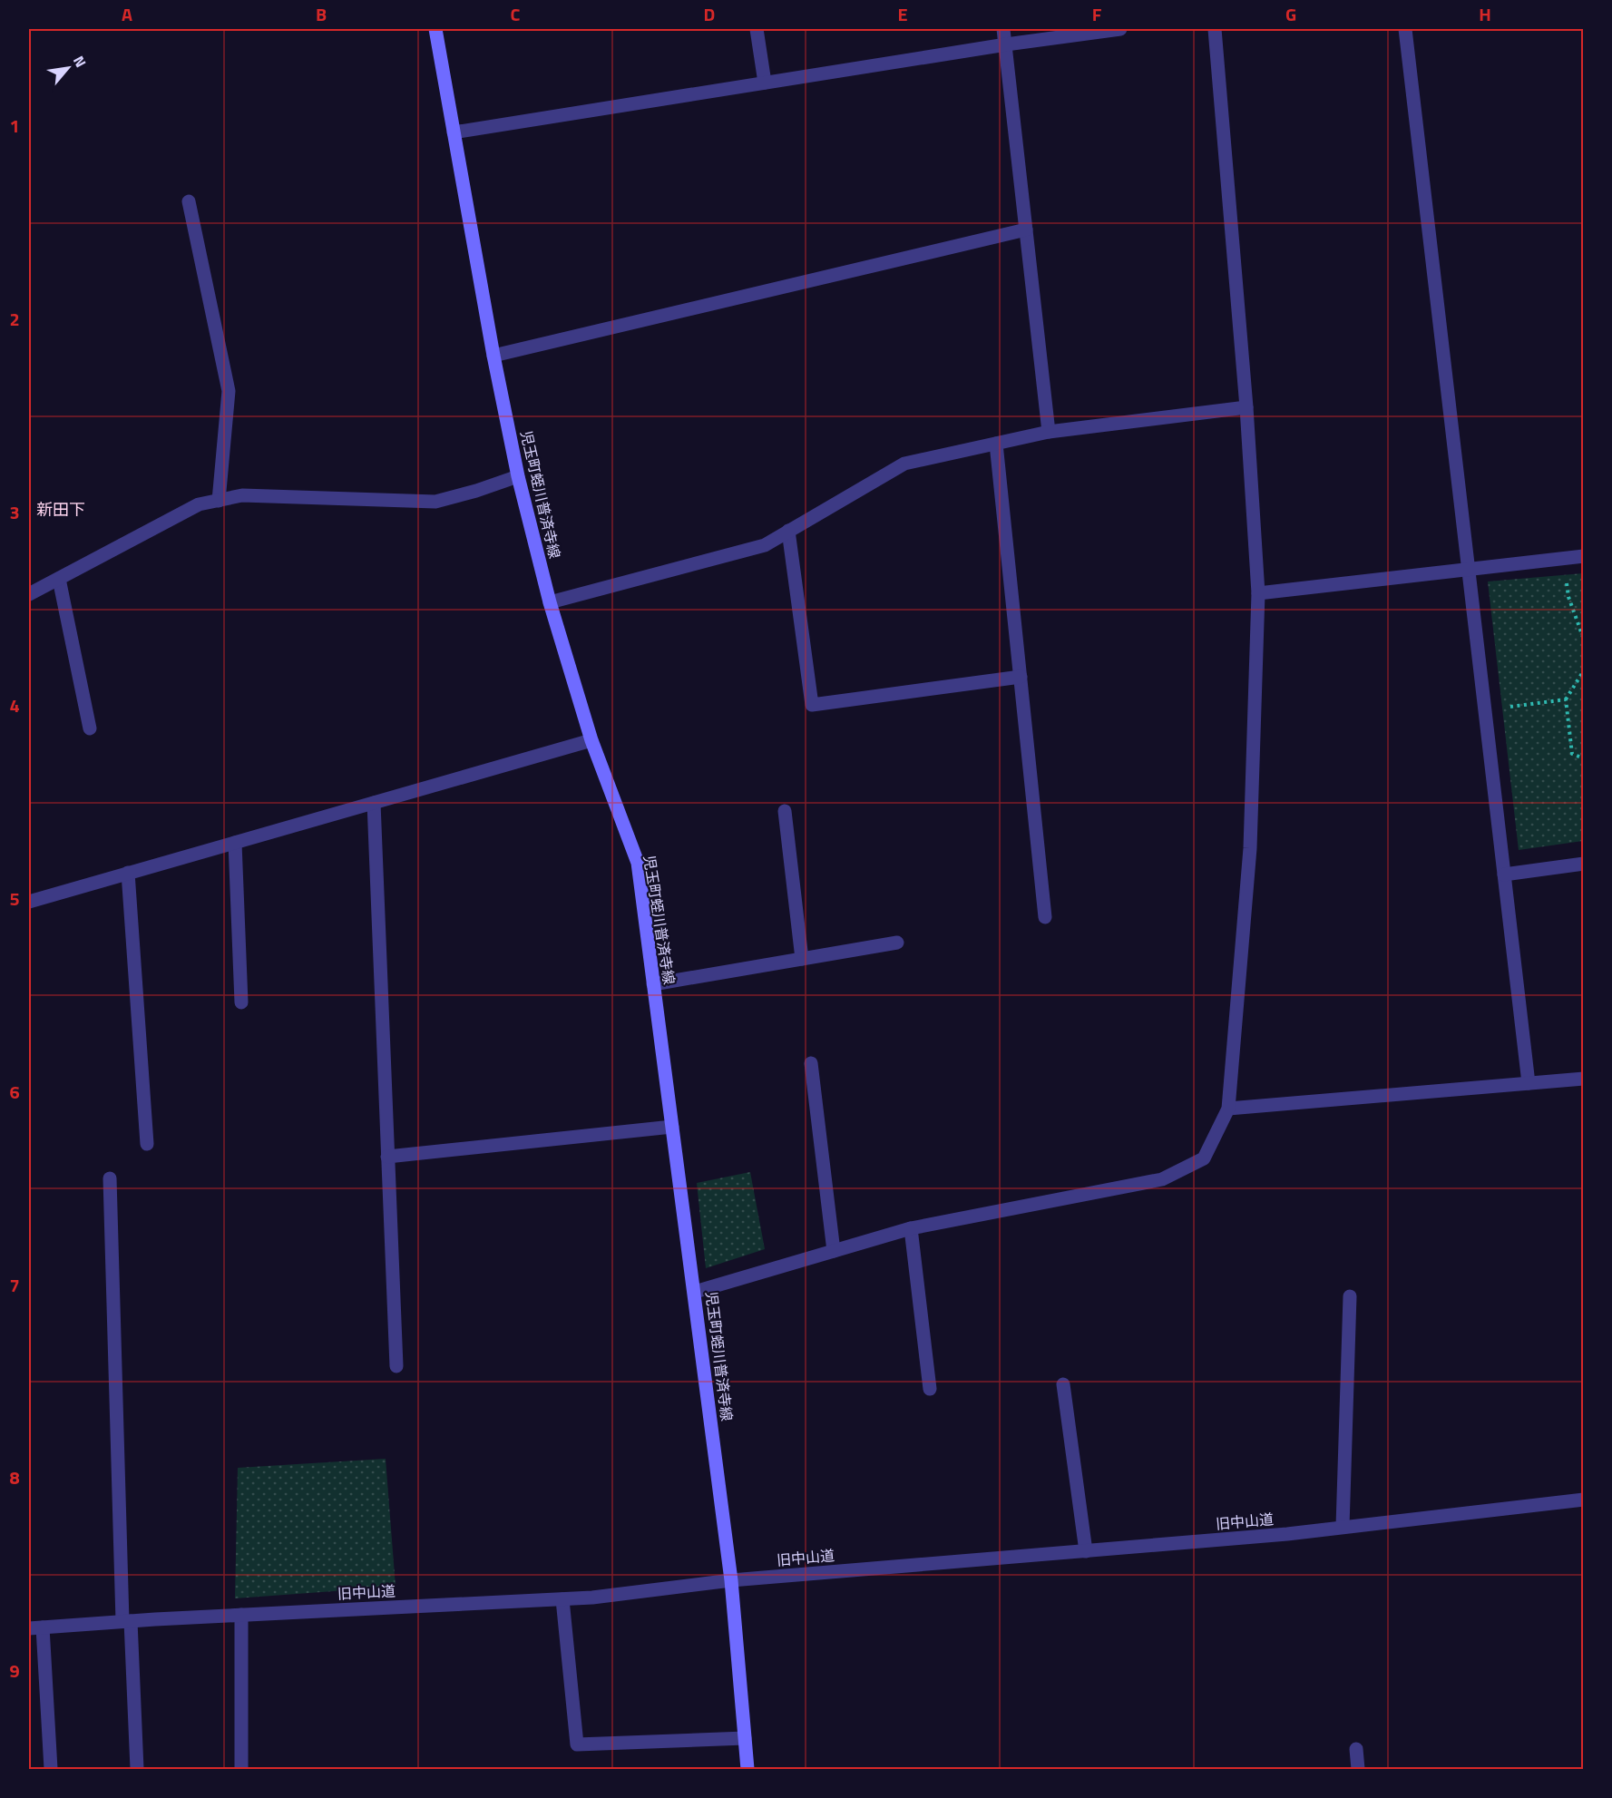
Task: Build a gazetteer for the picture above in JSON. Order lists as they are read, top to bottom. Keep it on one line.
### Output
{"streets":{"main road":["児玉町蛭川普済寺線"],"street":["旧中山道"]},"crossings":[["児玉町蛭川普済寺線","旧中山道"]],"districts":["新田下"],"north":"top right","grid":{"columns":["A","B","C","D","E","F","G","H"],"rows":["1","2","3","4","5","6","7","8","9"]}}
